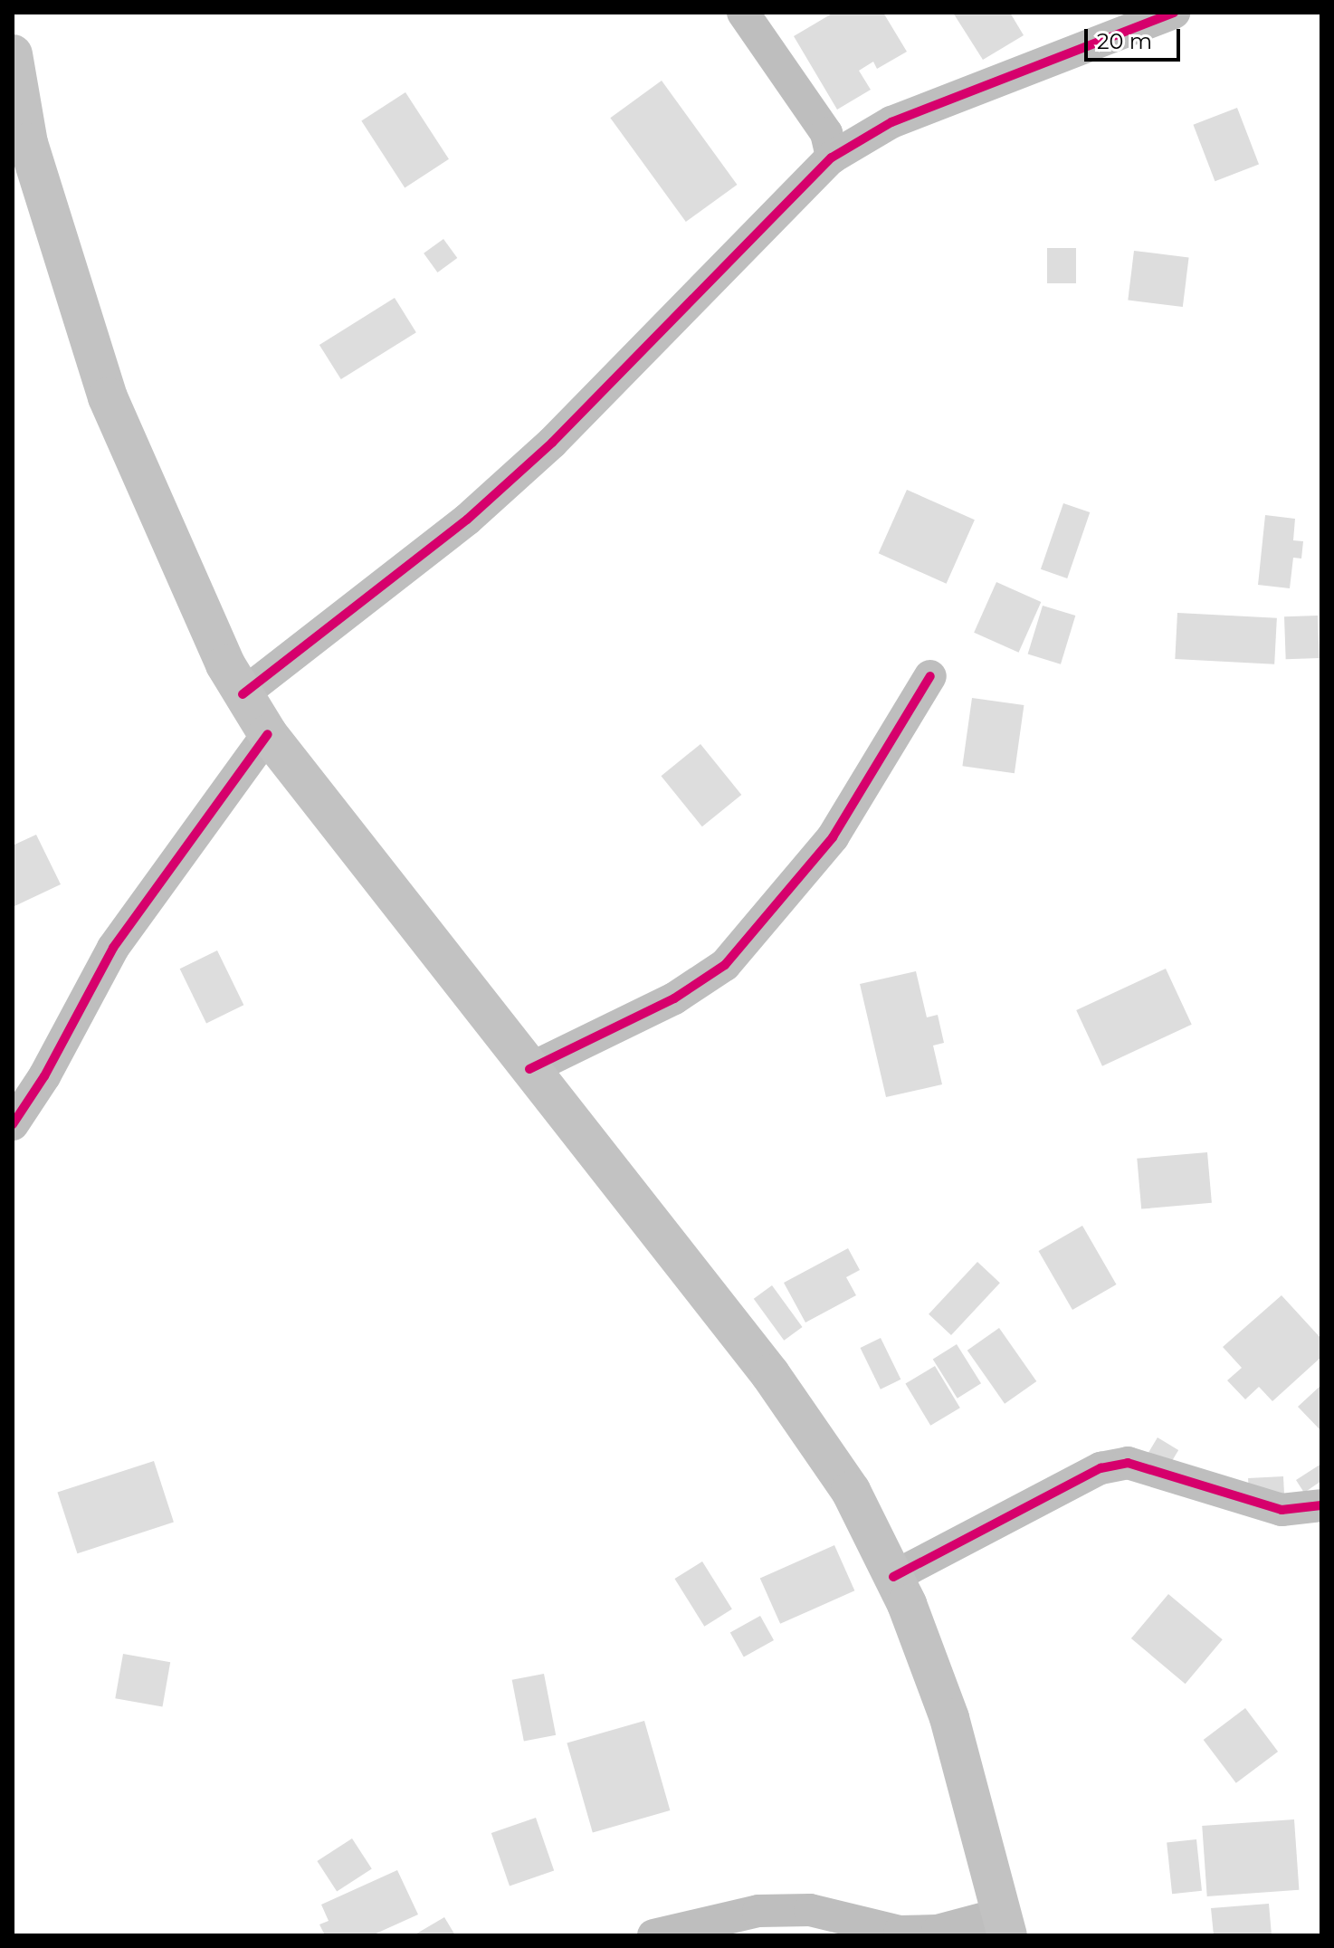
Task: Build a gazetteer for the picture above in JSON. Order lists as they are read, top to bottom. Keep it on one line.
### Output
{"scale_bar":"20 m"}
